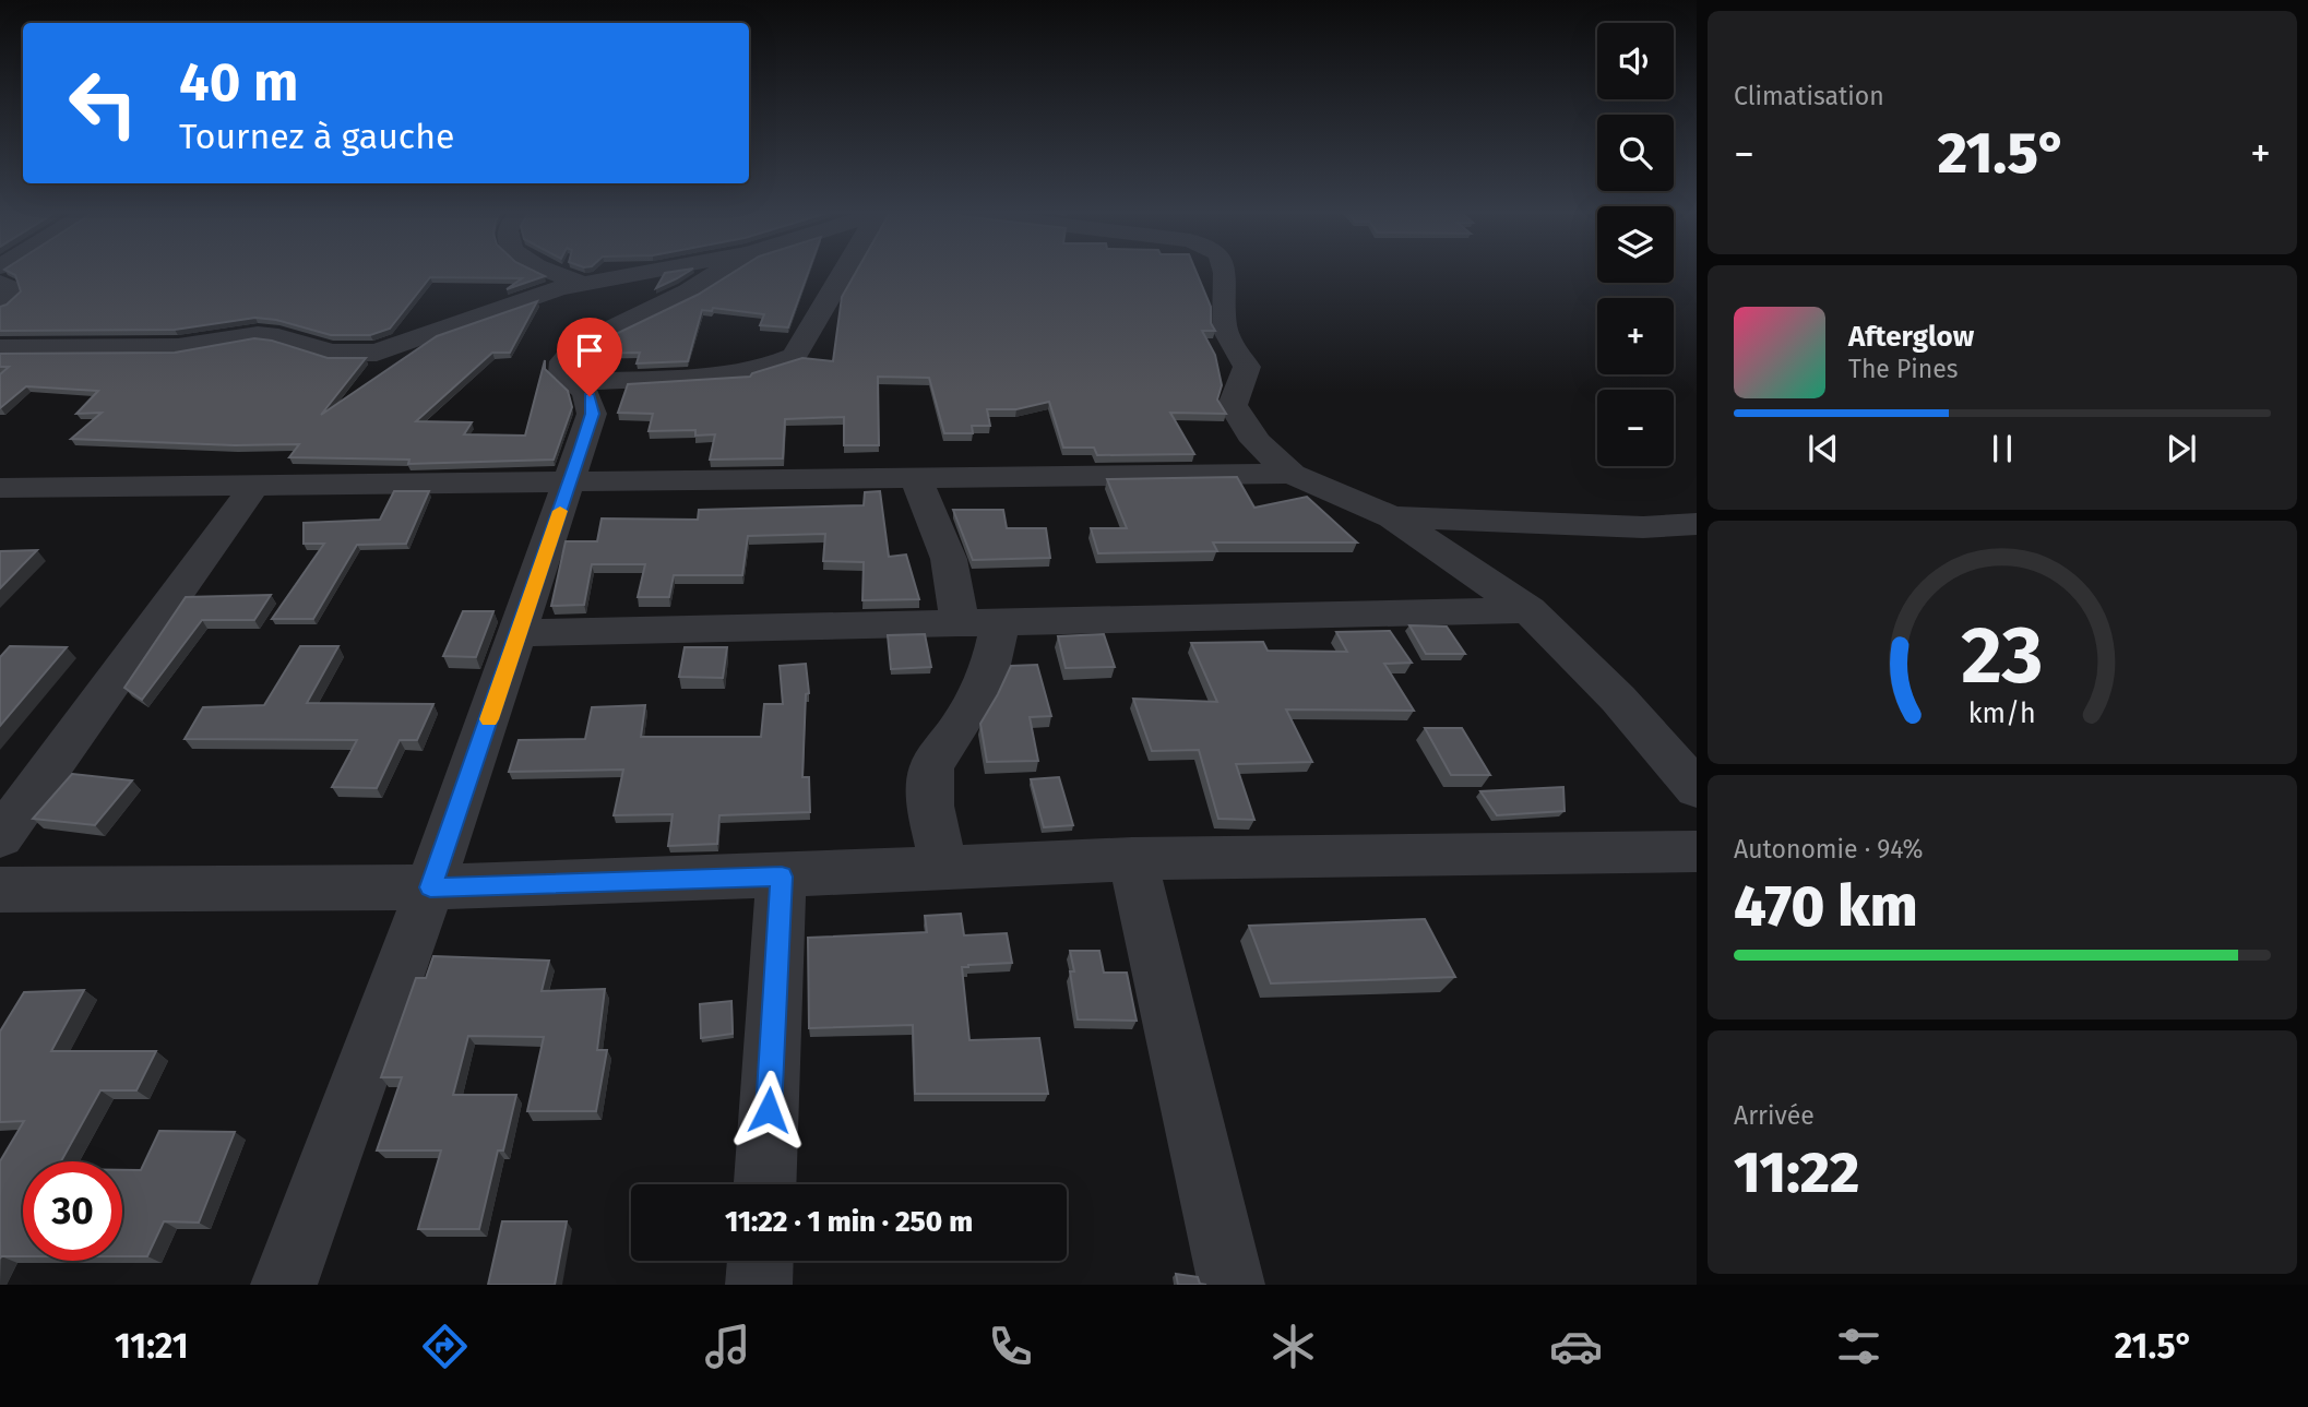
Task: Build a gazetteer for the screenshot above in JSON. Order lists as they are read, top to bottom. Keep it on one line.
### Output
{"page":{"tile":["Climatisation",["Autonomie · 94%","470 km"],["Arrivée","11:22"]],"map_buttons":["+","−"],"turn":["40 m","Tournez à gauche"],"heat":["−","21.5°","+"],"song":["Afterglow","The Pines"],"limit":"30","trip":"11:22 · 1 min · 250 m","tabs":["11:21","21.5°"],"gauge":["23","km/h"]}}
